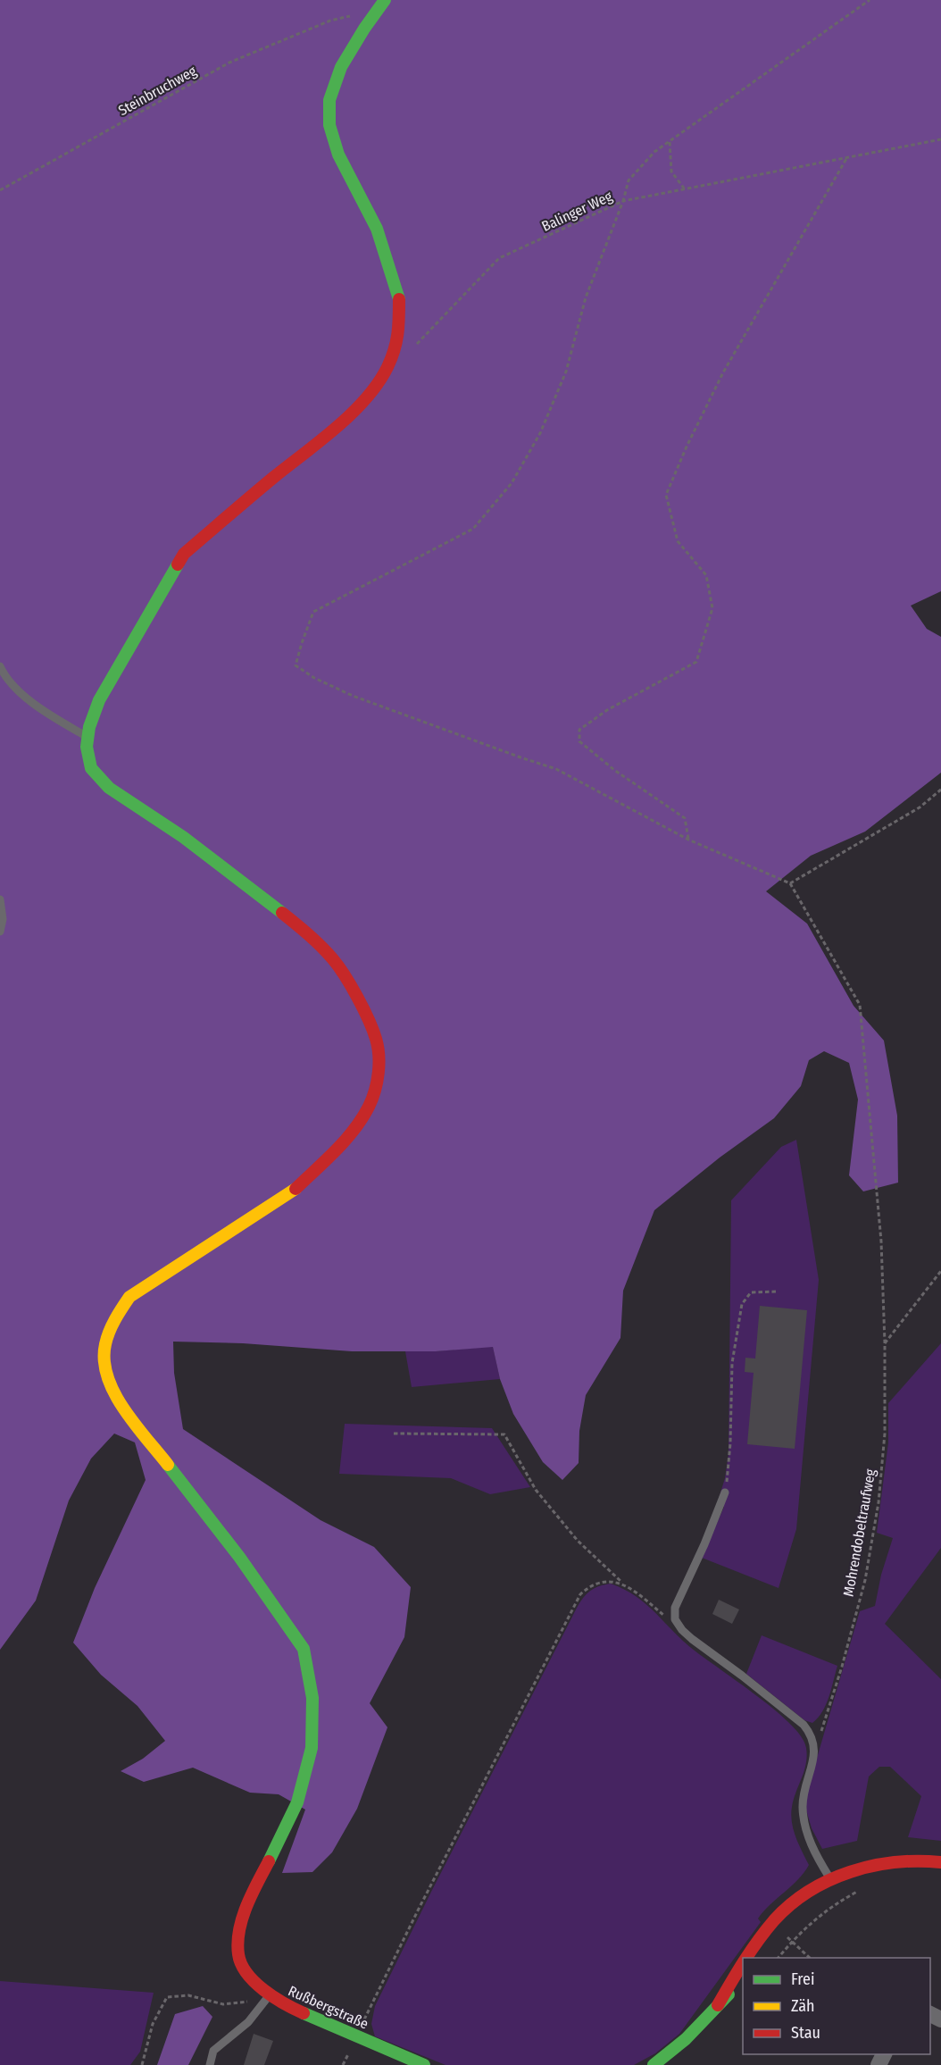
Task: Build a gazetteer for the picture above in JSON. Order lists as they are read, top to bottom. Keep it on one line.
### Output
{"streets":{"street":["Rußbergstraße"],"path":["Steinbruchweg","Balinger Weg","Mohrendobeltraufweg"]},"legend":["Frei","Zäh","Stau"]}
